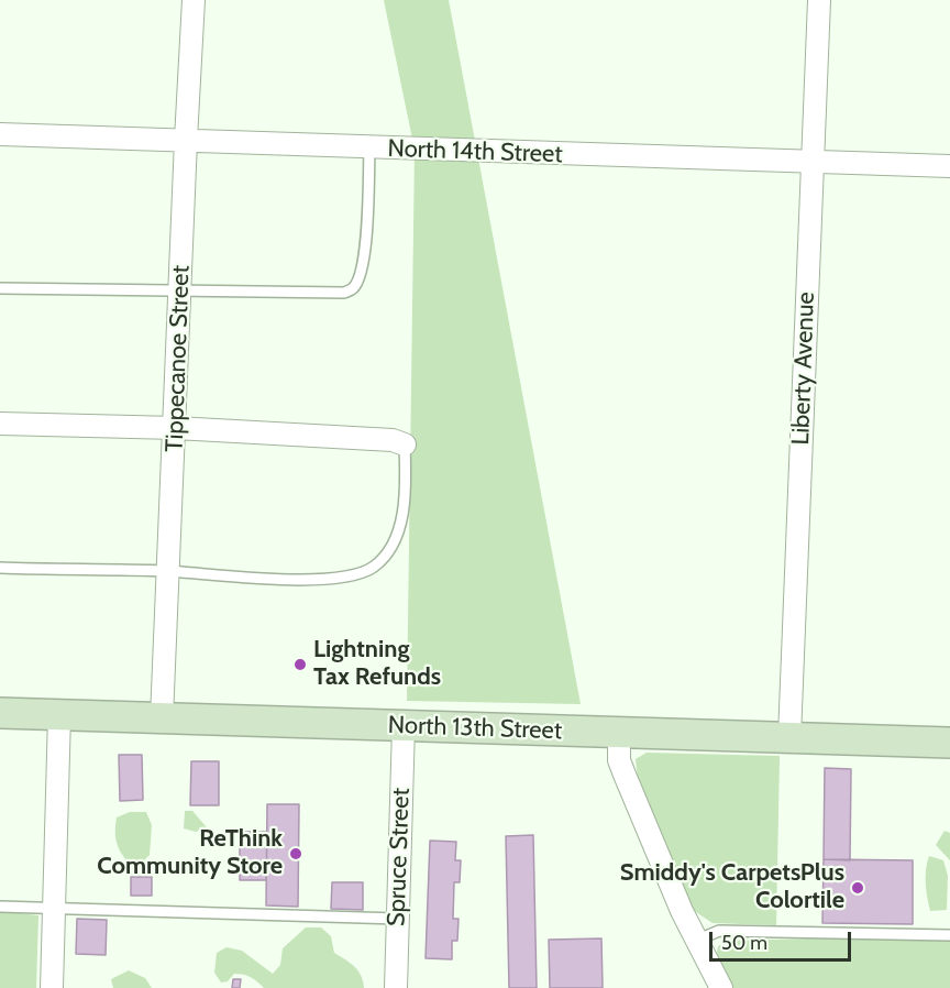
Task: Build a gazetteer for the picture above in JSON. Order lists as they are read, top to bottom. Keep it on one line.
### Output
{"streets":{"main road":["North 13th Street"],"street":["North 14th Street","Tippecanoe Street","Liberty Avenue","Spruce Street"]},"crossings":[["North 14th Street","Tippecanoe Street"],["North 14th Street","Liberty Avenue"],["Tippecanoe Street","North 13th Street"],["Liberty Avenue","North 13th Street"],["North 13th Street","Spruce Street"]],"places":["Lightning Tax Refunds","ReThink Community Store","Smiddy's CarpetsPlus Colortile"],"scale_bar":"50 m"}
